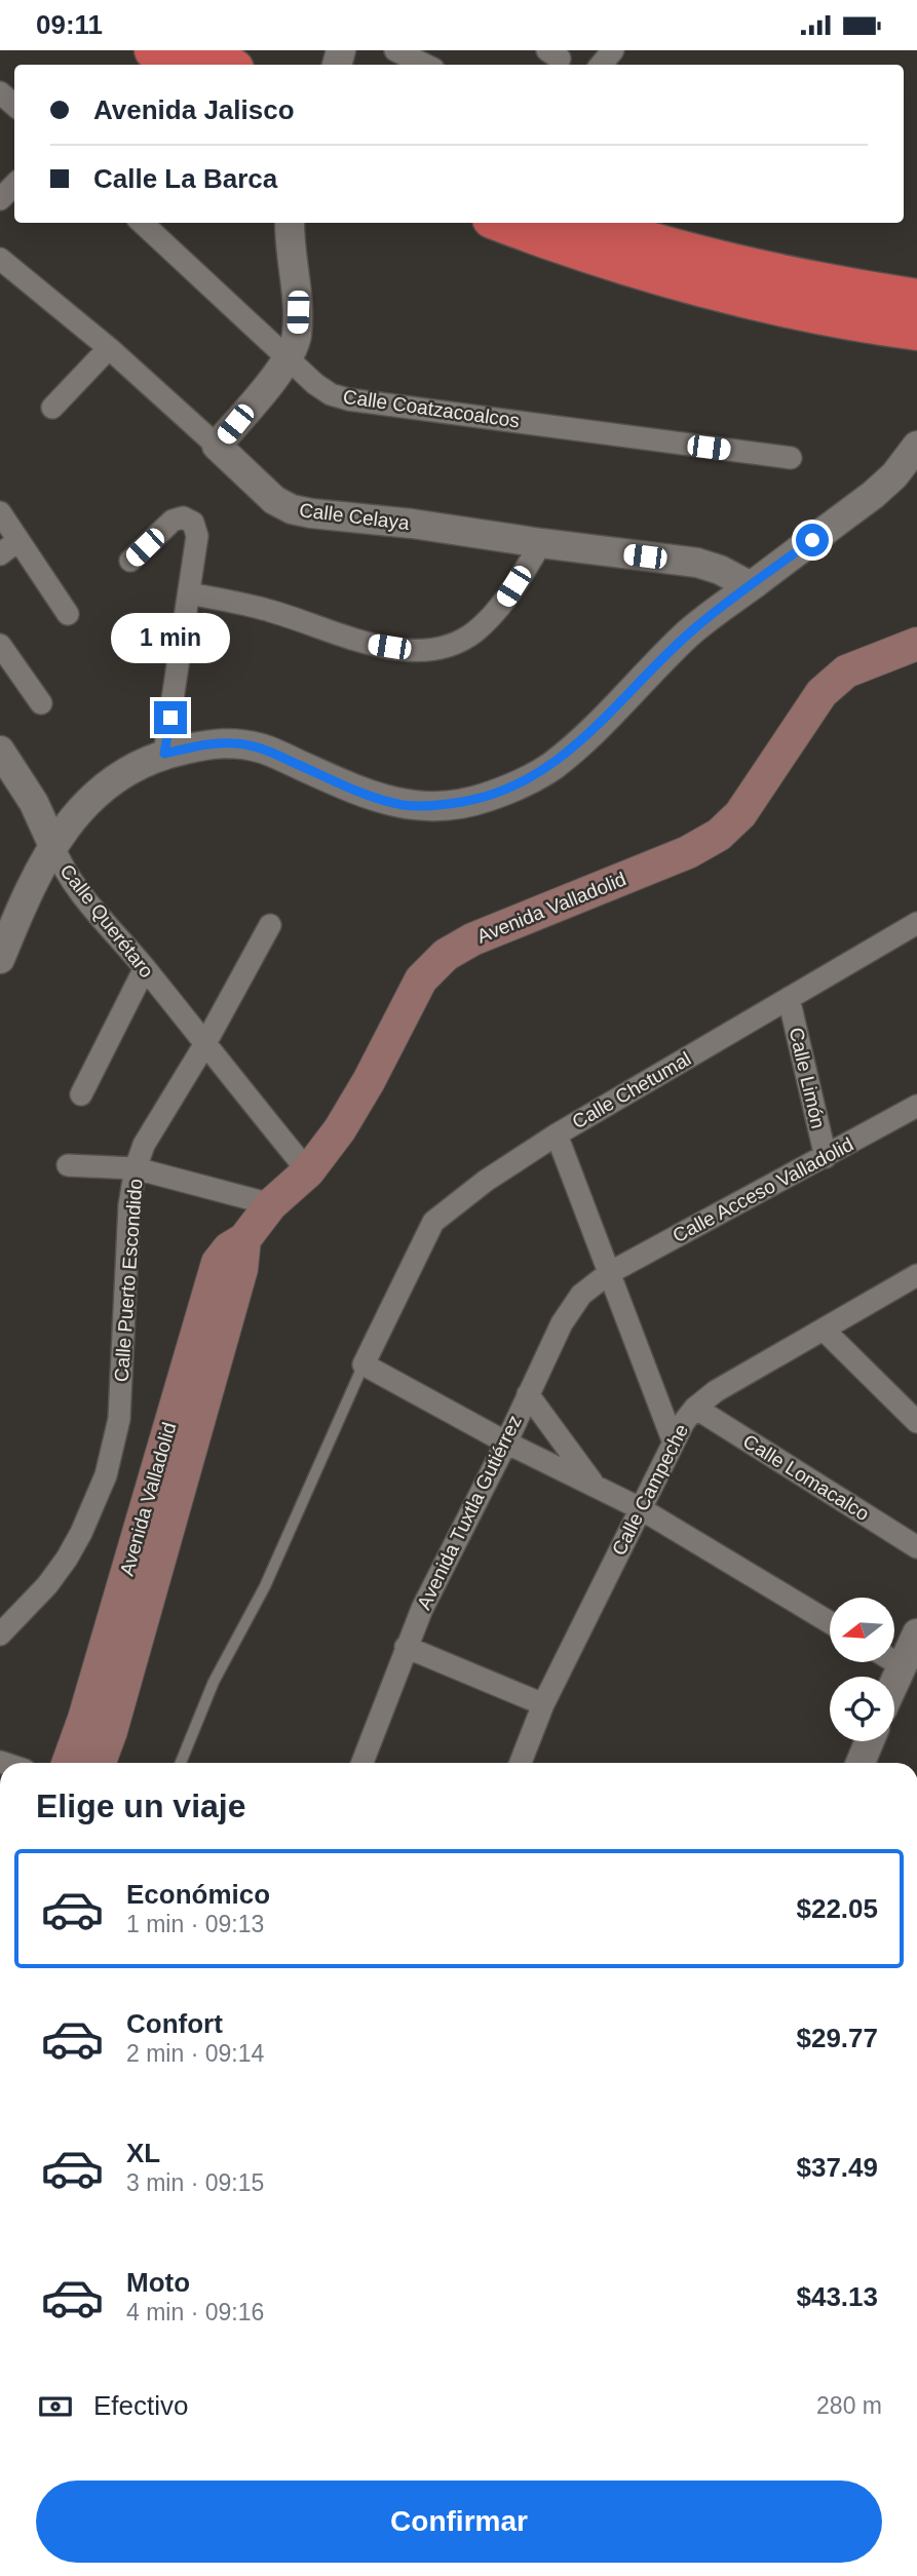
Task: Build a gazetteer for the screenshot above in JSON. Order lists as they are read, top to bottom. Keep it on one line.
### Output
{"streets":{"main road":["Avenida Valladolid"],"street":["Calle Coatzacoalcos","Calle Celaya","Calle Querétaro","Calle Limón","Calle Chetumal","Calle Acceso Valladolid","Calle Puerto Escondido","Calle Lomacalco","Calle Campeche","Avenida Tuxtla Gutiérrez"]},"crossings":[["Avenida Valladolid","Calle Querétaro"],["Calle Querétaro","Calle Puerto Escondido"],["Calle Limón","Calle Chetumal"],["Calle Limón","Calle Acceso Valladolid"],["Calle Chetumal","Calle Acceso Valladolid"],["Calle Chetumal","Calle Campeche"],["Calle Chetumal","Avenida Tuxtla Gutiérrez"],["Calle Acceso Valladolid","Avenida Tuxtla Gutiérrez"],["Calle Lomacalco","Calle Campeche"]],"north":"left","page":{"status":"09:11","banner":["Avenida Jalisco","Calle La Barca"],"bubble":"1 min","heading":"Elige un viaje","list":[{"name":"Económico","note":"1 min · 09:13","value":"$22.05"},{"name":"Confort","note":"2 min · 09:14","value":"$29.77"},{"name":"XL","note":"3 min · 09:15","value":"$37.49"},{"name":"Moto","note":"4 min · 09:16","value":"$43.13"}],"pay":["Efectivo","280 m"],"buttons":"Confirmar"}}
